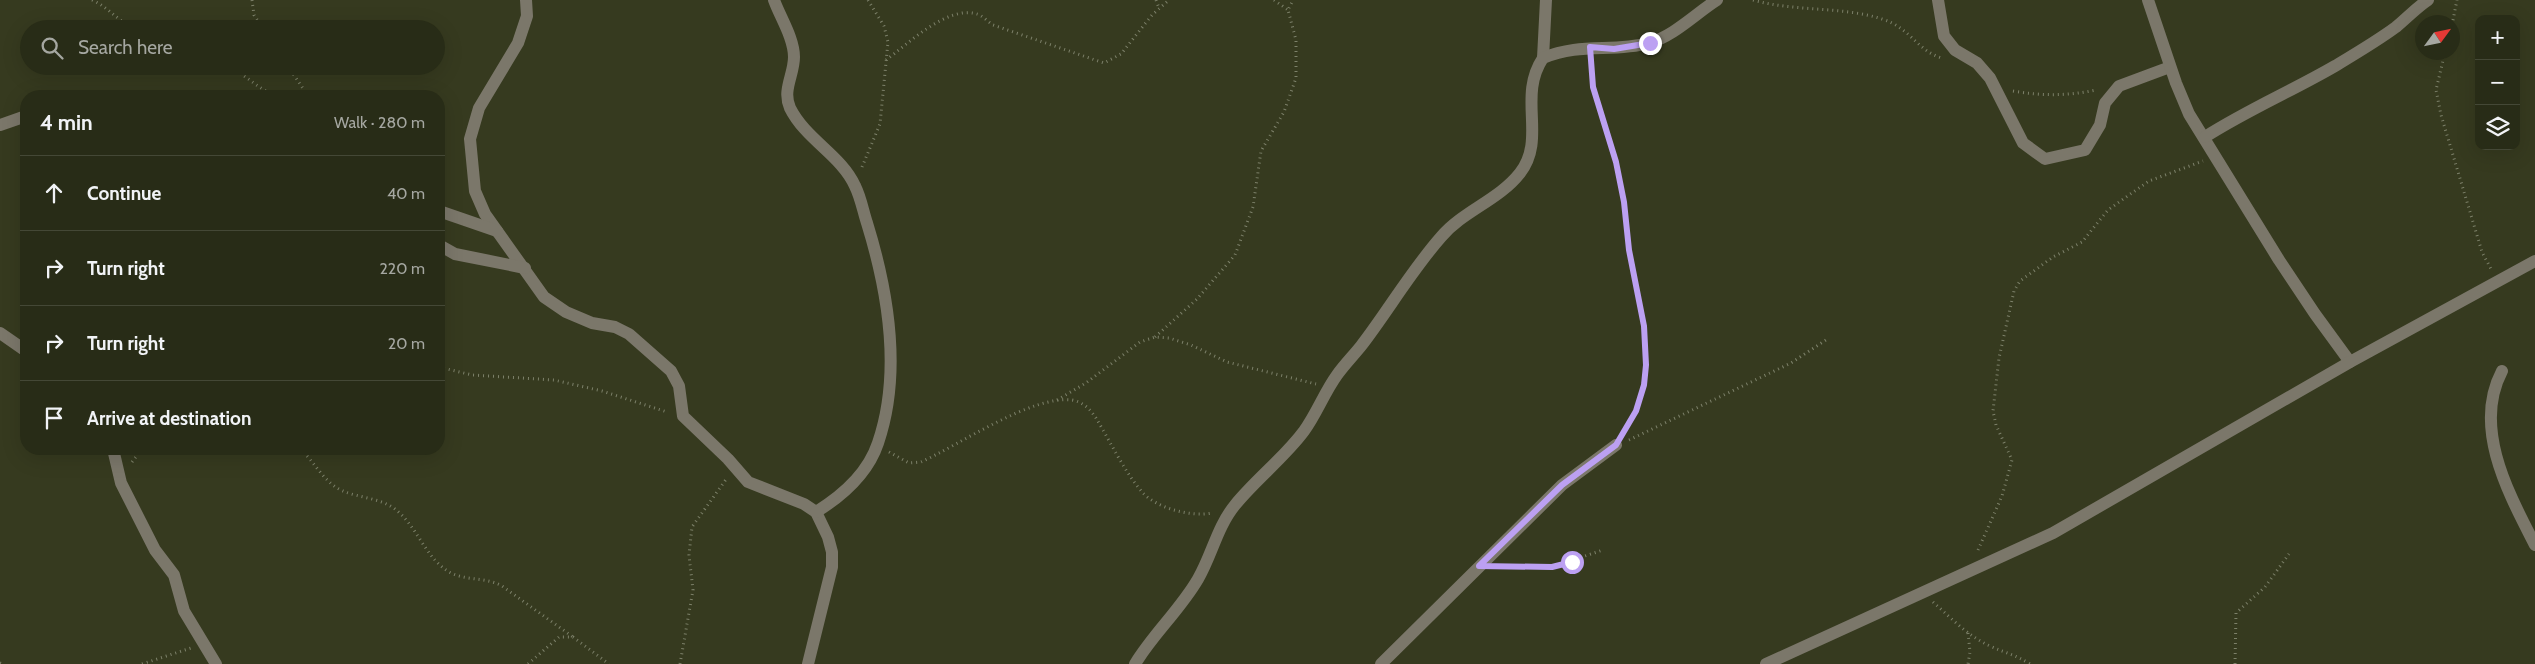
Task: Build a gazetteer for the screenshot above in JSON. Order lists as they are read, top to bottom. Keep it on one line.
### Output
{"north":"top right","page":{"map_buttons":["+","−"],"search":"Search here","heading":["4 min","Walk · 280 m"],"list":[["Continue","40 m"],["Turn right","220 m"],["Turn right","20 m"],"Arrive at destination"]}}
